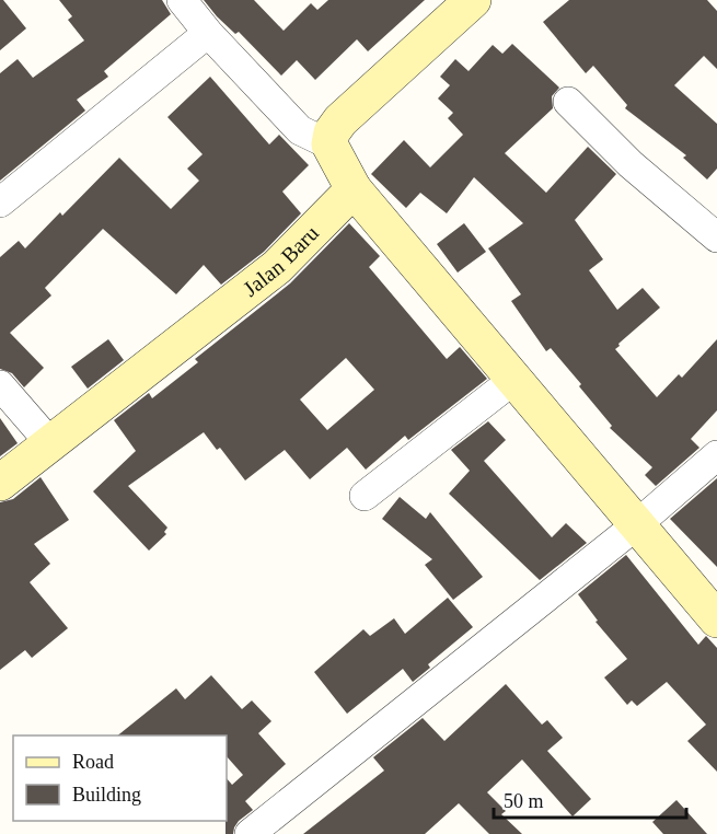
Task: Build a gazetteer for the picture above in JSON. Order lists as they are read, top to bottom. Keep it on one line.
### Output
{"streets":{"street":["Jalan Baru"]},"legend":["Road","Building"],"scale_bar":"50 m"}
